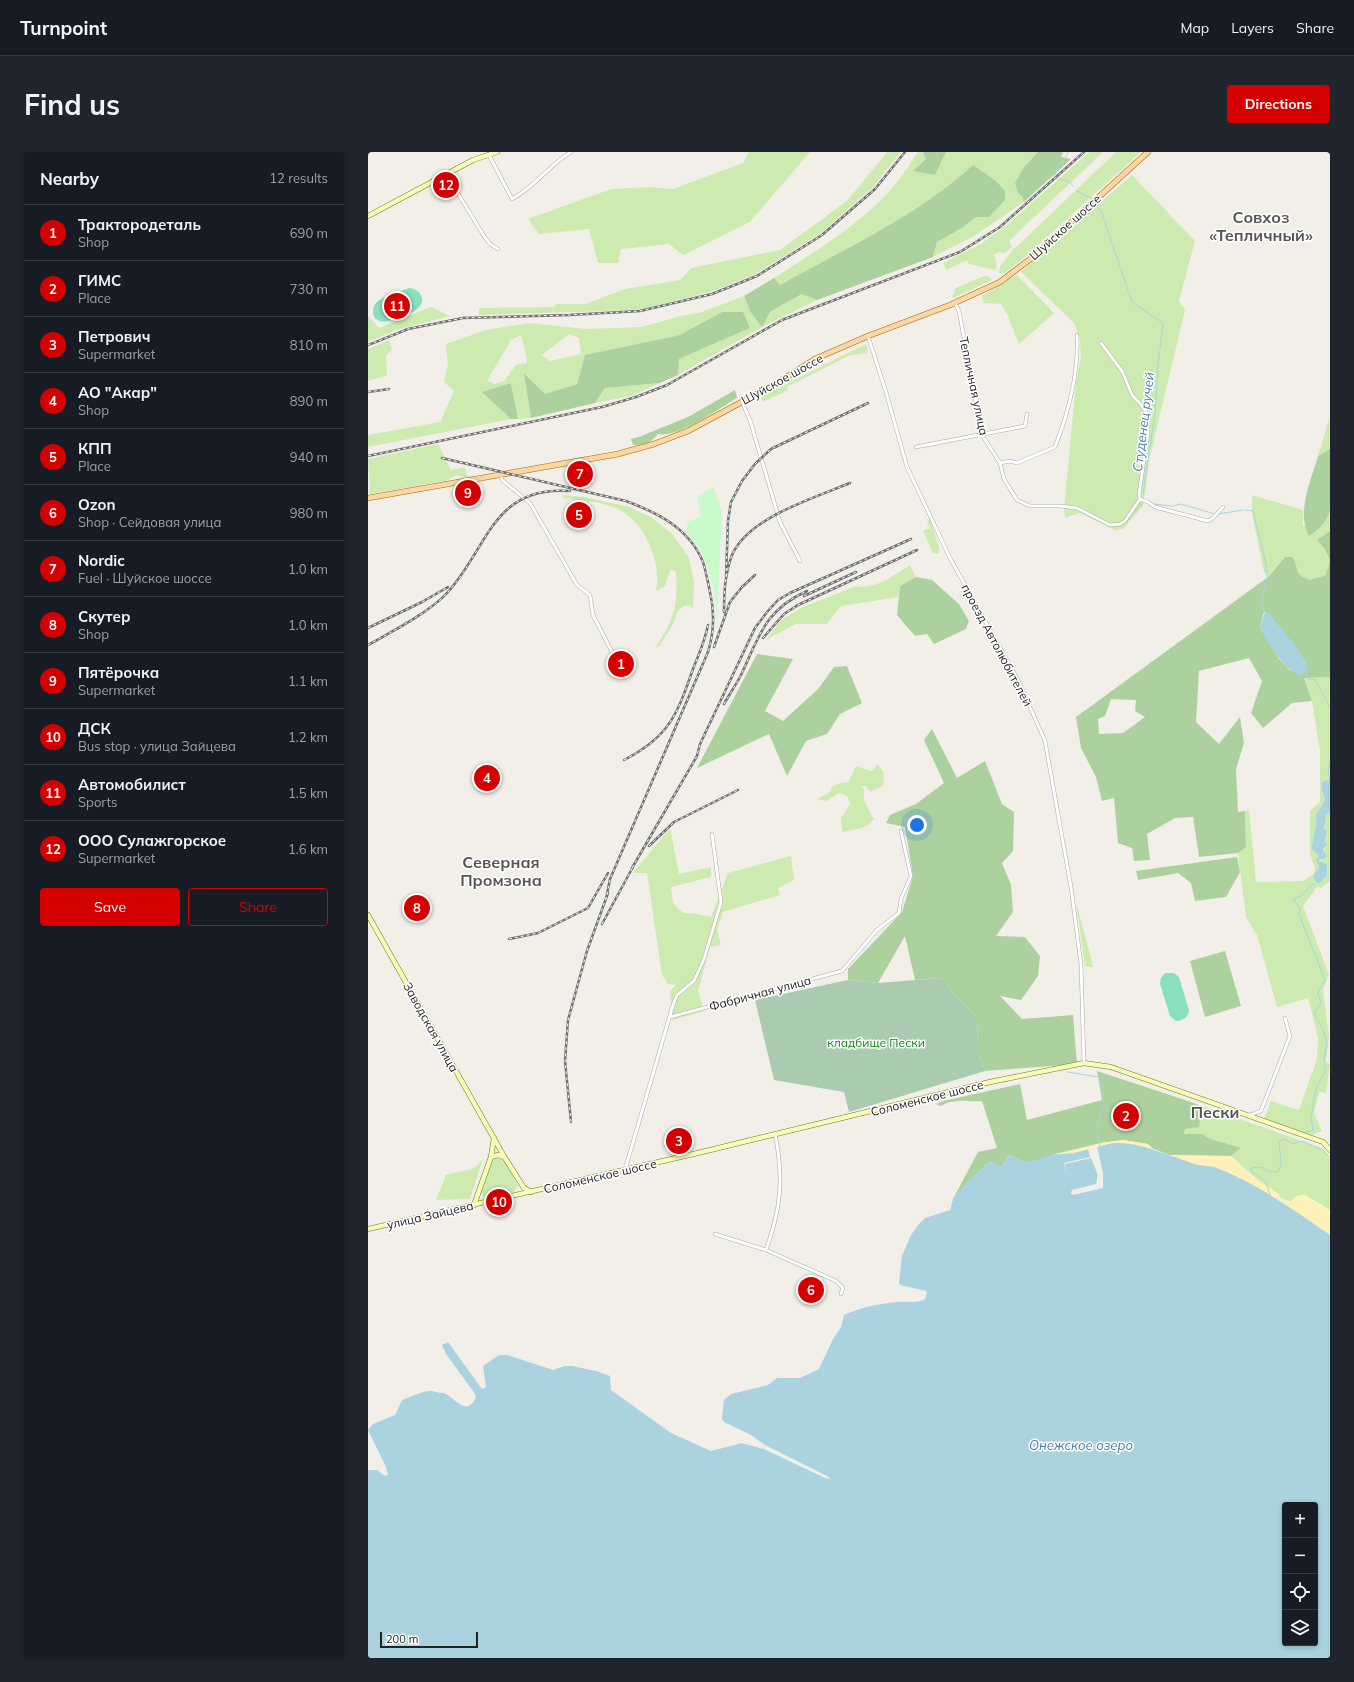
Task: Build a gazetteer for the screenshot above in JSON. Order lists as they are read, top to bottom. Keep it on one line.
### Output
{"streets":{"main road":["Шуйское шоссе","Заводская улица","Соломенское шоссе","улица Зайцева"],"street":["Тепличная улица","проезд Автолюбителей","Фабричная улица"]},"crossings":[["Шуйское шоссе","Тепличная улица"],["Шуйское шоссе","проезд Автолюбителей"],["проезд Автолюбителей","Соломенское шоссе"],["Соломенское шоссе","улица Зайцева"]],"districts":["Совхоз «Тепличный»","Северная Промзона","Пески"],"water":["Студенец ручей","Онежское озеро"],"parks":["кладбище Пески"],"scale_bar":"200 m","page":{"header":"Turnpoint","nav":["Map","Layers","Share"],"buttons":["Directions",["Save","Share"]],"title":"Find us","heading":["Nearby","12 results"],"pins":["12","11","7","9","5","1","4","8","2","3","10","6"],"list":[{"mark":"1","name":"Трактородеталь","note":"Shop","value":"690 m"},{"mark":"2","name":"ГИМС","note":"Place","value":"730 m"},{"mark":"3","name":"Петрович","note":"Supermarket","value":"810 m"},{"mark":"4","name":"АО \"Акар\"","note":"Shop","value":"890 m"},{"mark":"5","name":"КПП","note":"Place","value":"940 m"},{"mark":"6","name":"Ozon","note":"Shop · Сейдовая улица","value":"980 m"},{"mark":"7","name":"Nordic","note":"Fuel · Шуйское шоссе","value":"1.0 km"},{"mark":"8","name":"Скутер","note":"Shop","value":"1.0 km"},{"mark":"9","name":"Пятёрочка","note":"Supermarket","value":"1.1 km"},{"mark":"10","name":"ДСК","note":"Bus stop · улица Зайцева","value":"1.2 km"},{"mark":"11","name":"Автомобилист","note":"Sports","value":"1.5 km"},{"mark":"12","name":"ООО Сулажгорское","note":"Supermarket","value":"1.6 km"}],"map_buttons":["+","−"],"scale":"200 m"}}
